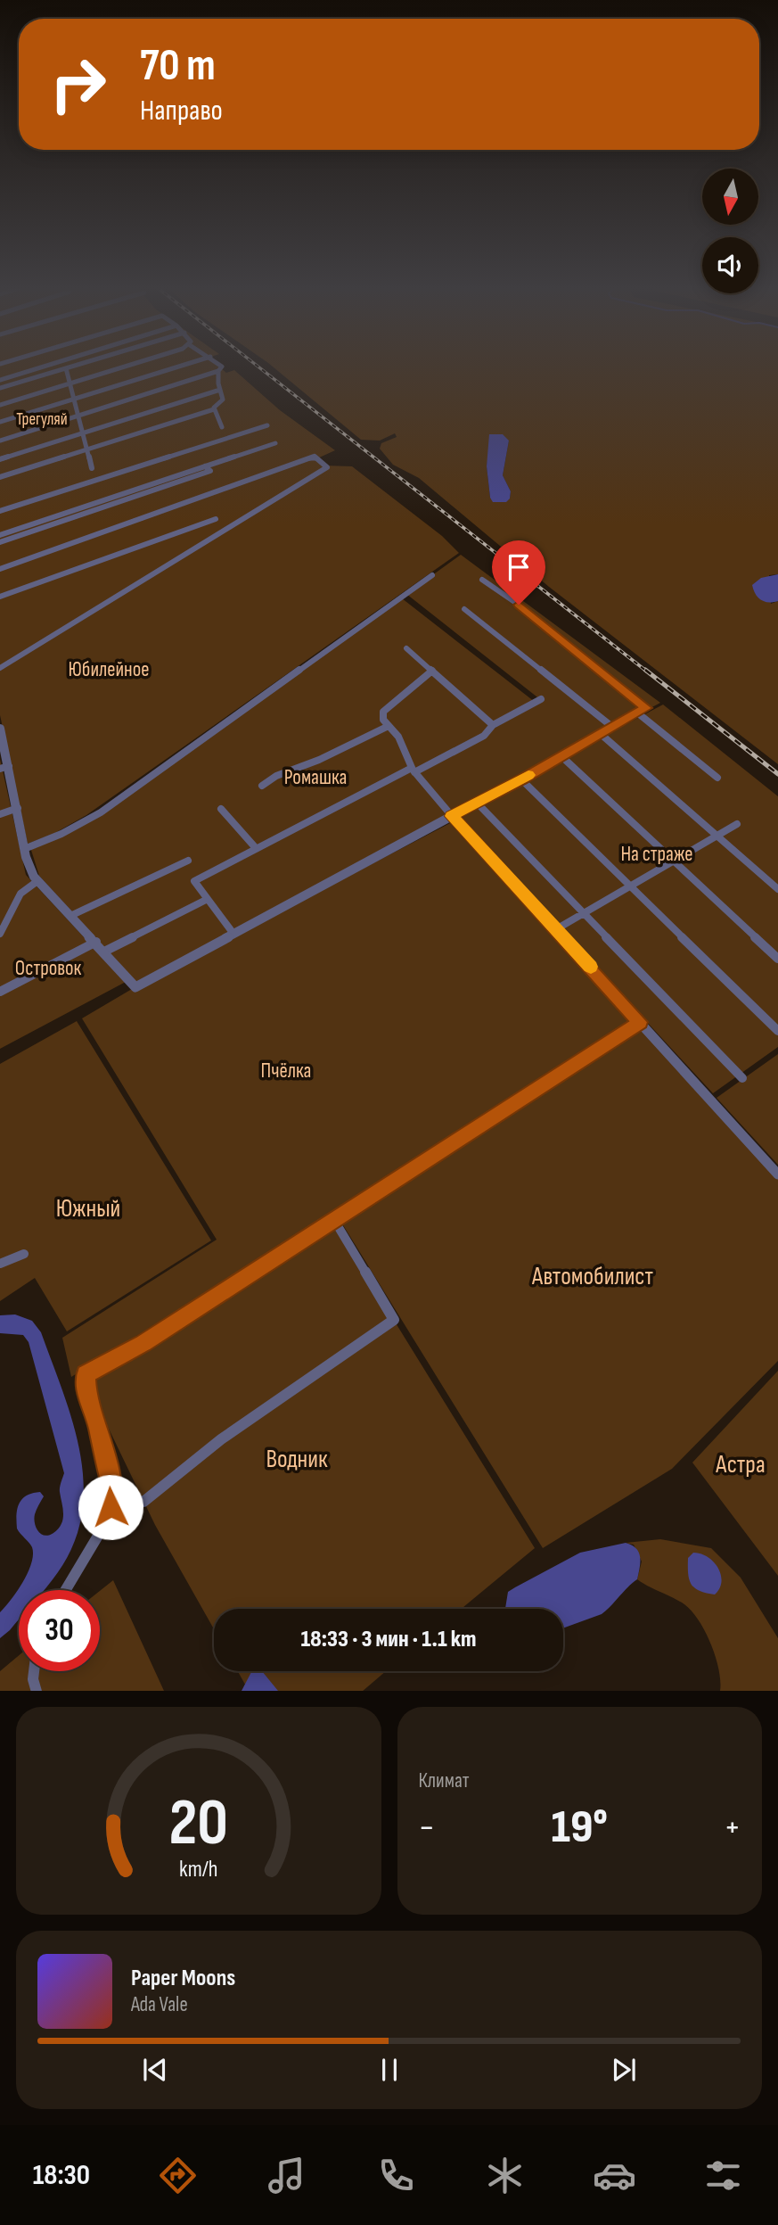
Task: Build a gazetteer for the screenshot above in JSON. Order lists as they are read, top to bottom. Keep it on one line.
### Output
{"parks":["Трегуляй","Юбилейное","Ромашка","На страже","Островок","Пчёлка","Южный","Автомобилист","Водник","Астра"],"north":"bottom","page":{"turn":["70 m","Направо"],"limit":"30","trip":"18:33 · 3 мин · 1.1 km","tile":"Климат","heat":["−","19°","+"],"song":["Paper Moons","Ada Vale"],"tabs":"18:30","gauge":["20","km/h"]}}
